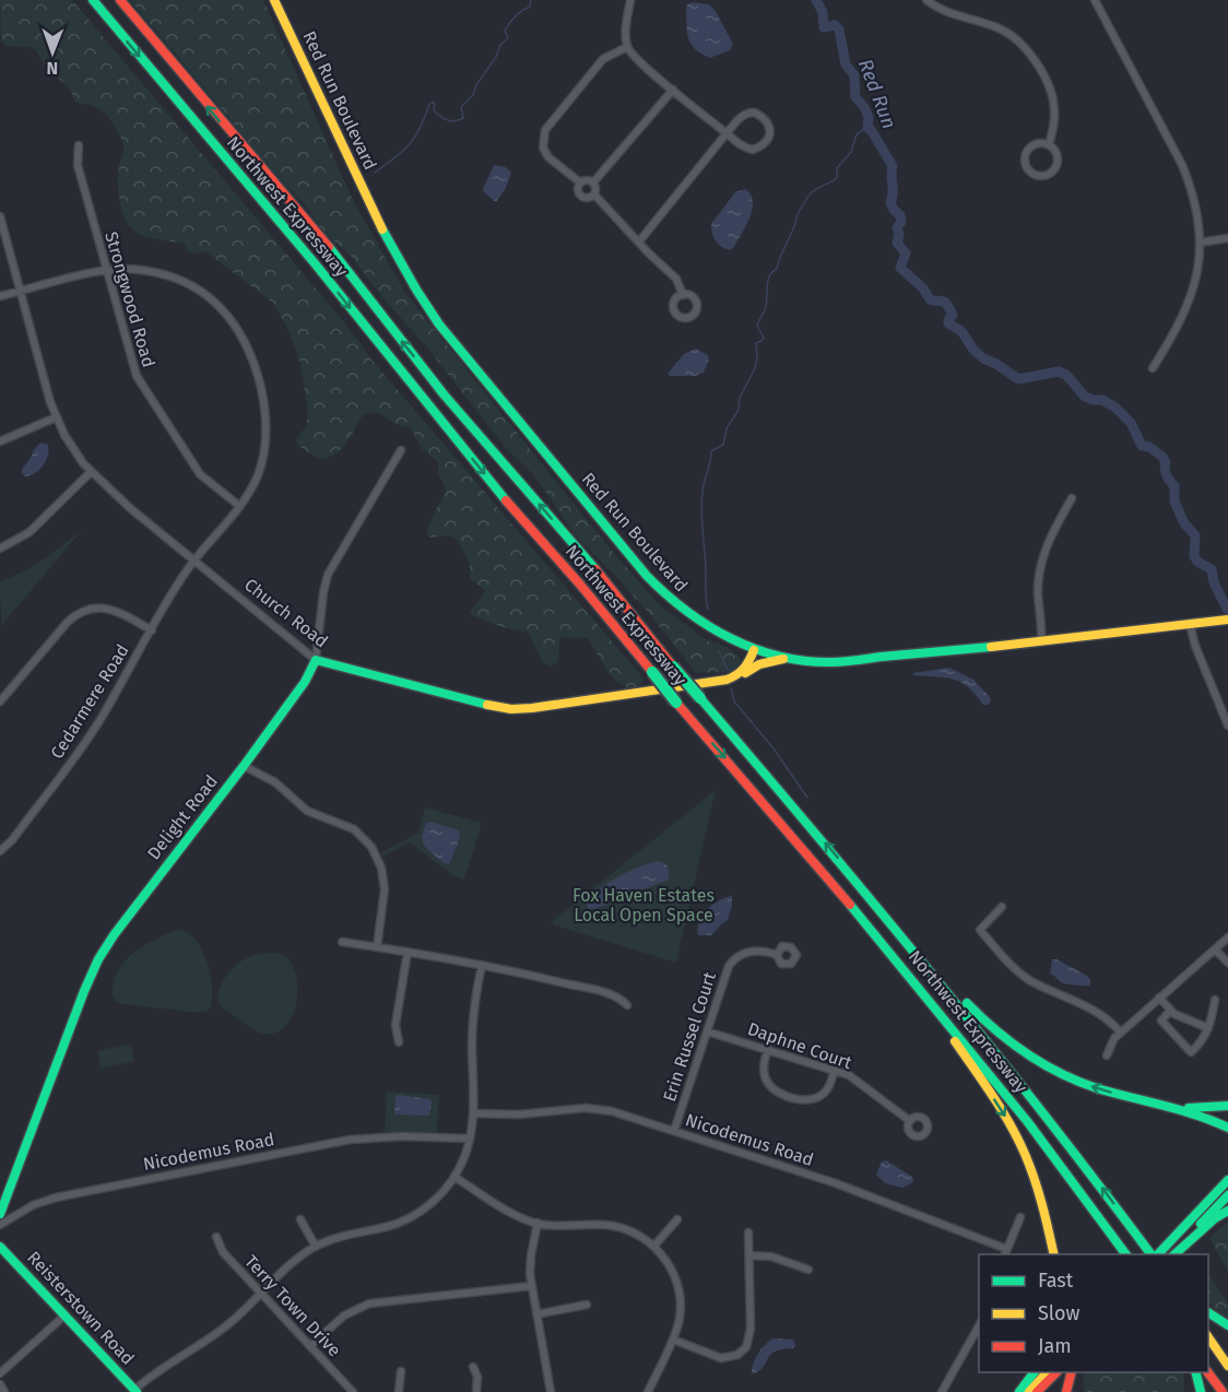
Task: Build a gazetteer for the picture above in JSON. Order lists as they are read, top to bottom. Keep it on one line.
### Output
{"streets":{"main road":["Red Run Boulevard","Northwest Expressway","Church Road","Delight Road","Reisterstown Road"],"street":["Strongwood Road","Cedarmere Road","Erin Russel Court","Daphne Court","Nicodemus Road","Terry Town Drive"]},"crossings":[["Red Run Boulevard","Church Road"],["Strongwood Road","Cedarmere Road"],["Church Road","Cedarmere Road"],["Church Road","Delight Road"],["Erin Russel Court","Daphne Court"],["Erin Russel Court","Nicodemus Road"]],"water":["Red Run"],"parks":["Fox Haven Estates Local Open Space"],"legend":["Fast","Slow","Jam"],"north":"bottom"}
